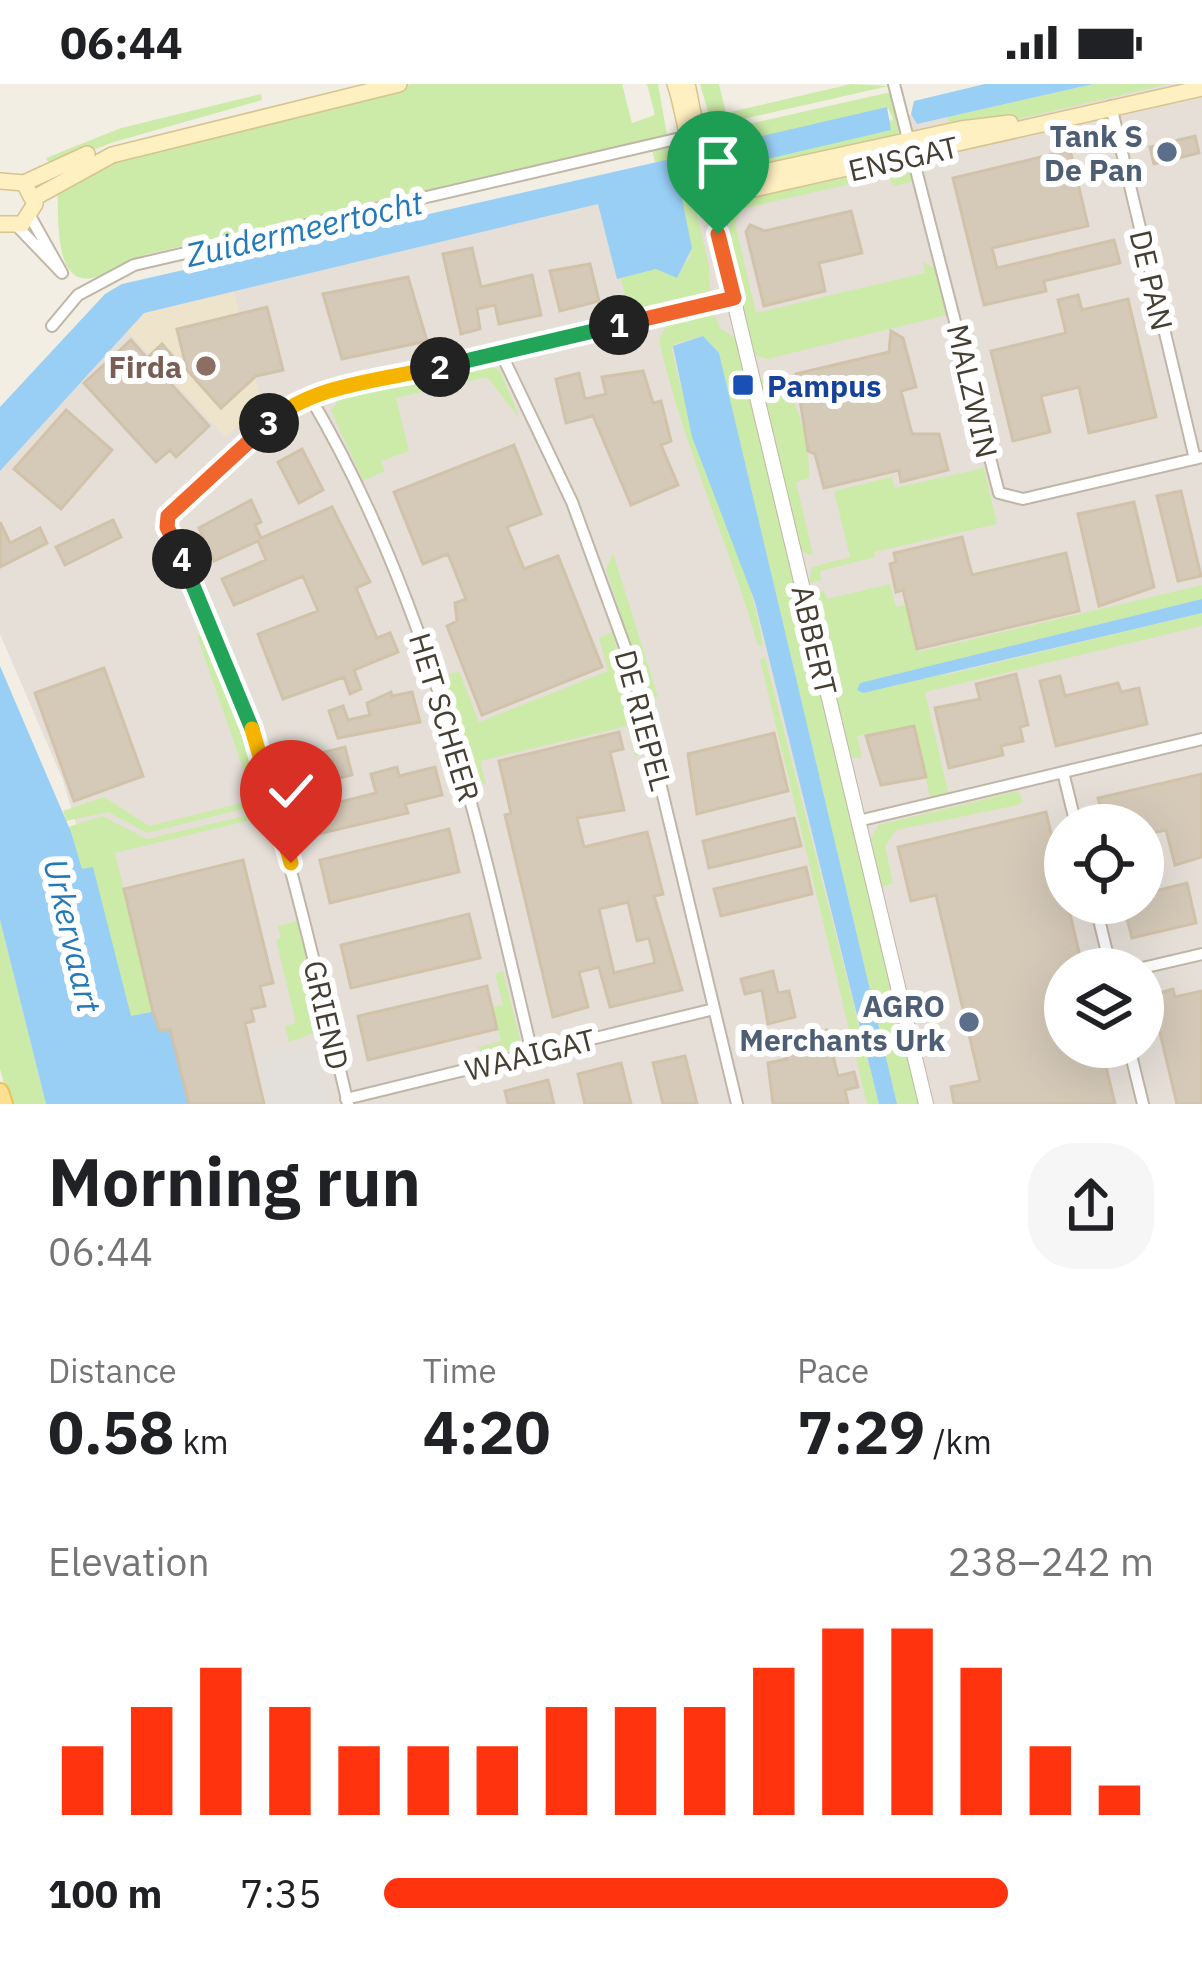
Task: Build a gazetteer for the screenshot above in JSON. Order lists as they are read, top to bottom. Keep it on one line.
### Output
{"streets":{"main road":["ENSGAT"],"street":["DE PAN","MALZWIN","ABBERT","HET SCHEER","DE RIEPEL","GRIEND","WAAIGAT"]},"crossings":[["ENSGAT","DE PAN"],["ENSGAT","MALZWIN"],["ENSGAT","ABBERT"],["DE PAN","MALZWIN"],["HET SCHEER","GRIEND"],["HET SCHEER","WAAIGAT"],["DE RIEPEL","WAAIGAT"],["GRIEND","WAAIGAT"]],"water":["Zuidermeertocht","Urkervaart"],"places":{"other":["Tank S De Pan","Firda","AGRO Merchants Urk"],"transit":["Pampus"]},"page":{"status":"06:44","pins":["1","2","3","4"],"heading":["Morning run","06:44"],"stats":[["Distance","0.58 km"],["Time","4:20"],["Pace","7:29 /km"]],"chart":["Elevation","238–242 m"],"list":[{"name":"100 m","note":"7:35"}]}}
